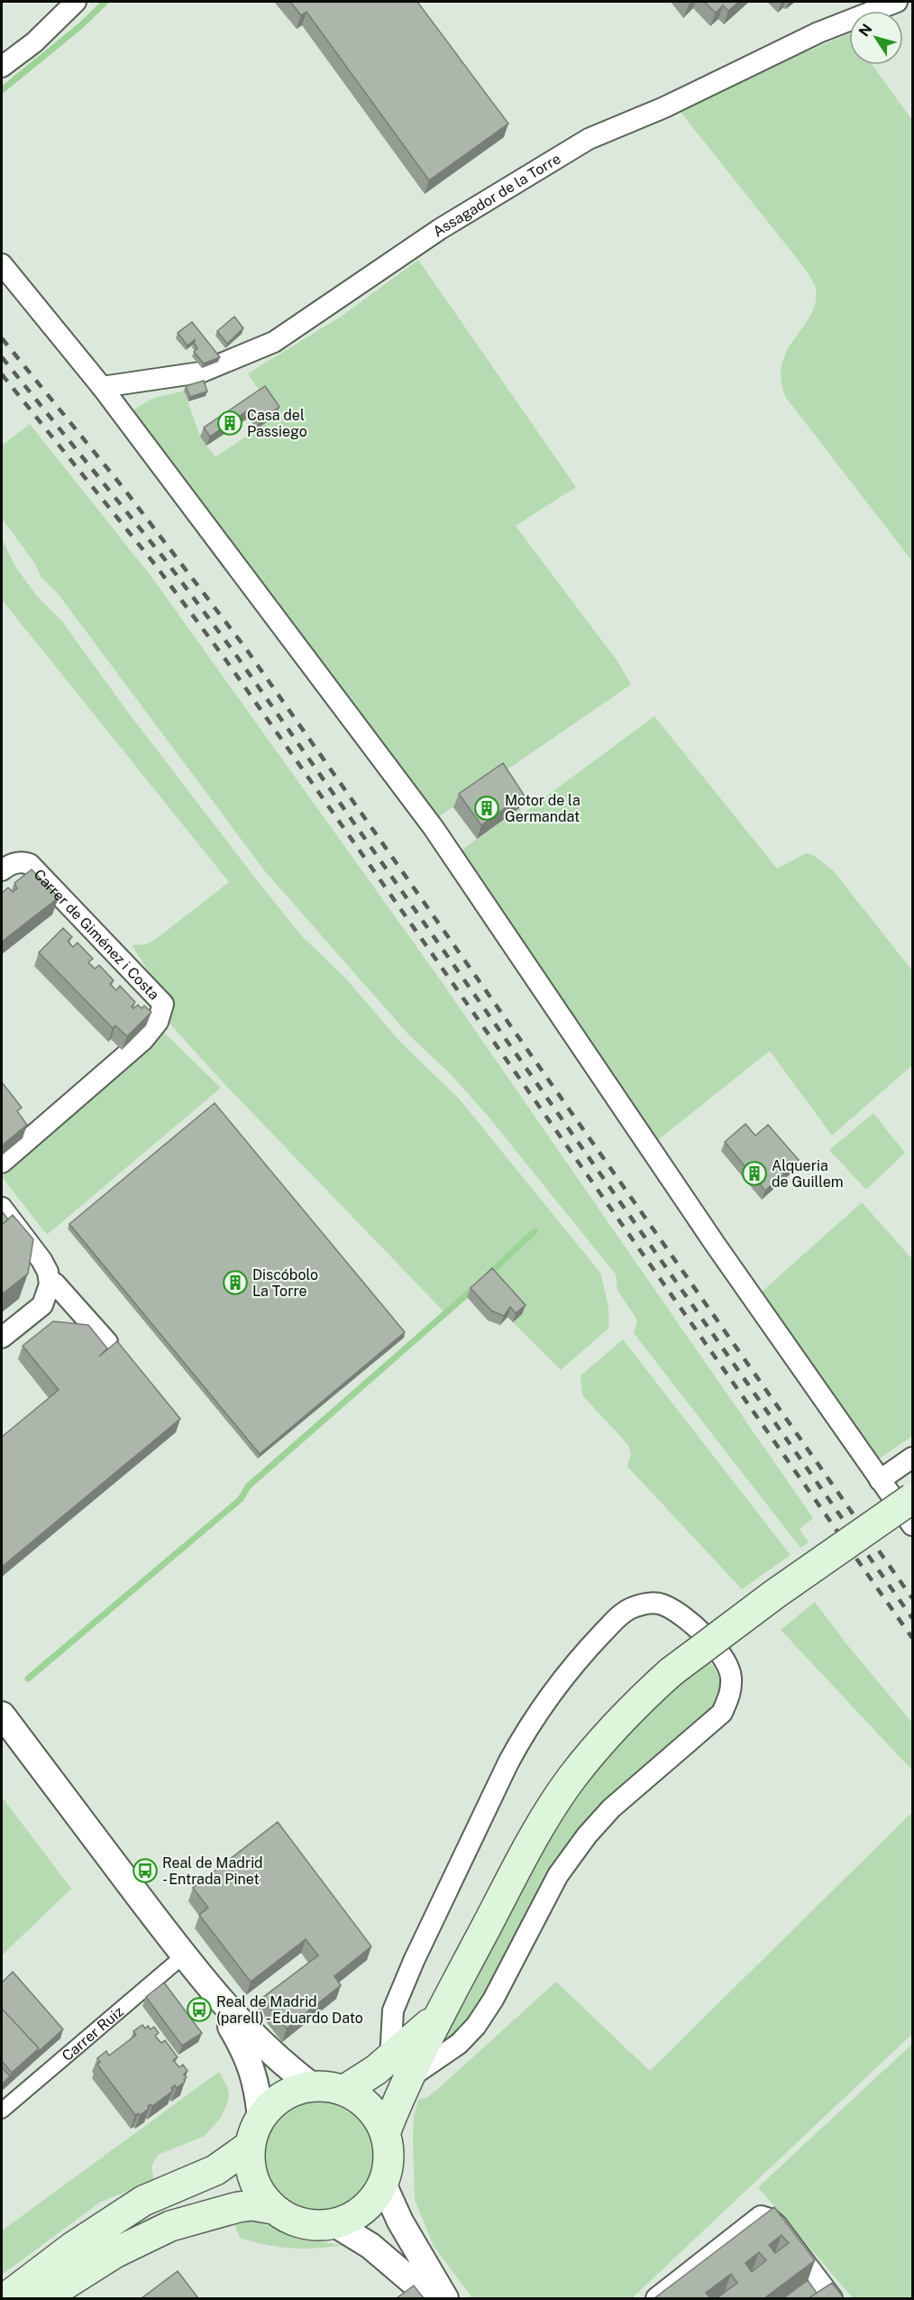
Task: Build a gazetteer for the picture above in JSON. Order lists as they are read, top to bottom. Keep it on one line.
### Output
{"streets":{"street":["Assagador de la Torre","Carrer de Giménez i Costa","Carrer Ruiz"]},"places":{"building":["Casa del Passiego","Motor de la Germandat","Alqueria de Guillem","Discóbolo La Torre"],"bus stop":["Real de Madrid - Entrada Pinet","Real de Madrid (parell) - Eduardo Dato"]},"north":"top left"}
